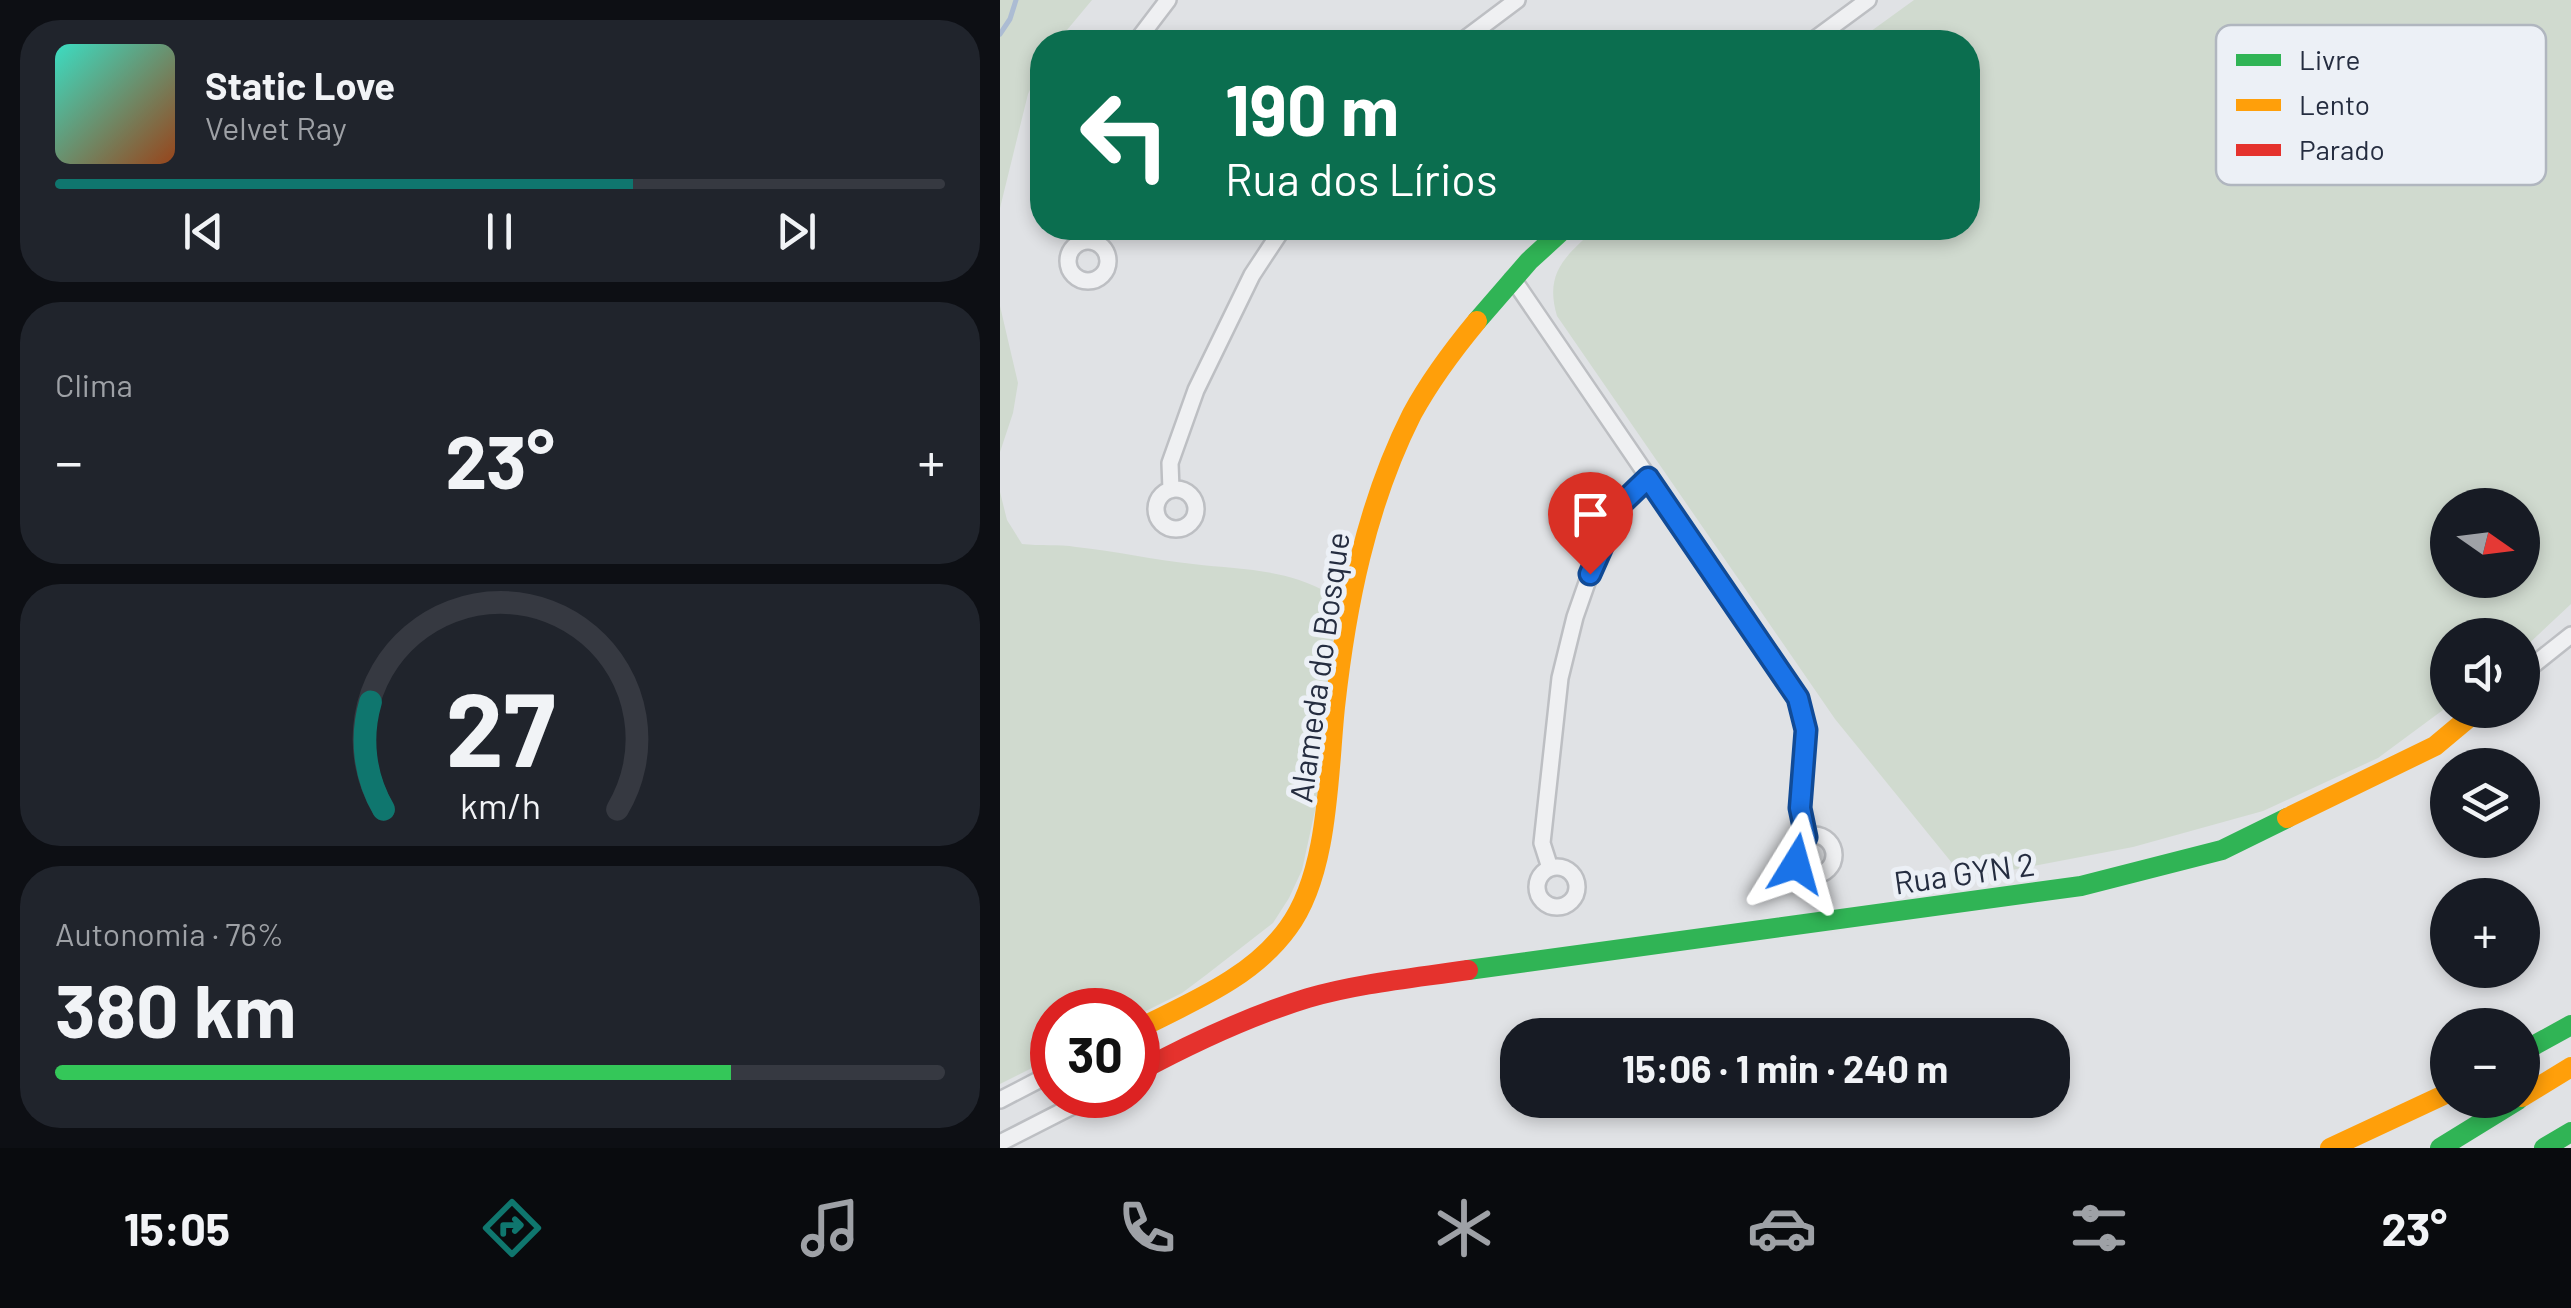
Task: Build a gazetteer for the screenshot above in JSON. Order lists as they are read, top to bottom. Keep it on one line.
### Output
{"streets":{"main road":["Alameda do Bosque","Rua GYN 2"]},"legend":["Livre","Lento","Parado"],"north":"right","page":{"turn":["190 m","Rua dos Lírios"],"song":["Static Love","Velvet Ray"],"tile":["Clima",["Autonomia · 76%","380 km"]],"heat":["−","23°","+"],"map_buttons":["+","−"],"limit":"30","trip":"15:06 · 1 min · 240 m","tabs":["15:05","23°"],"gauge":["27","km/h"]}}
